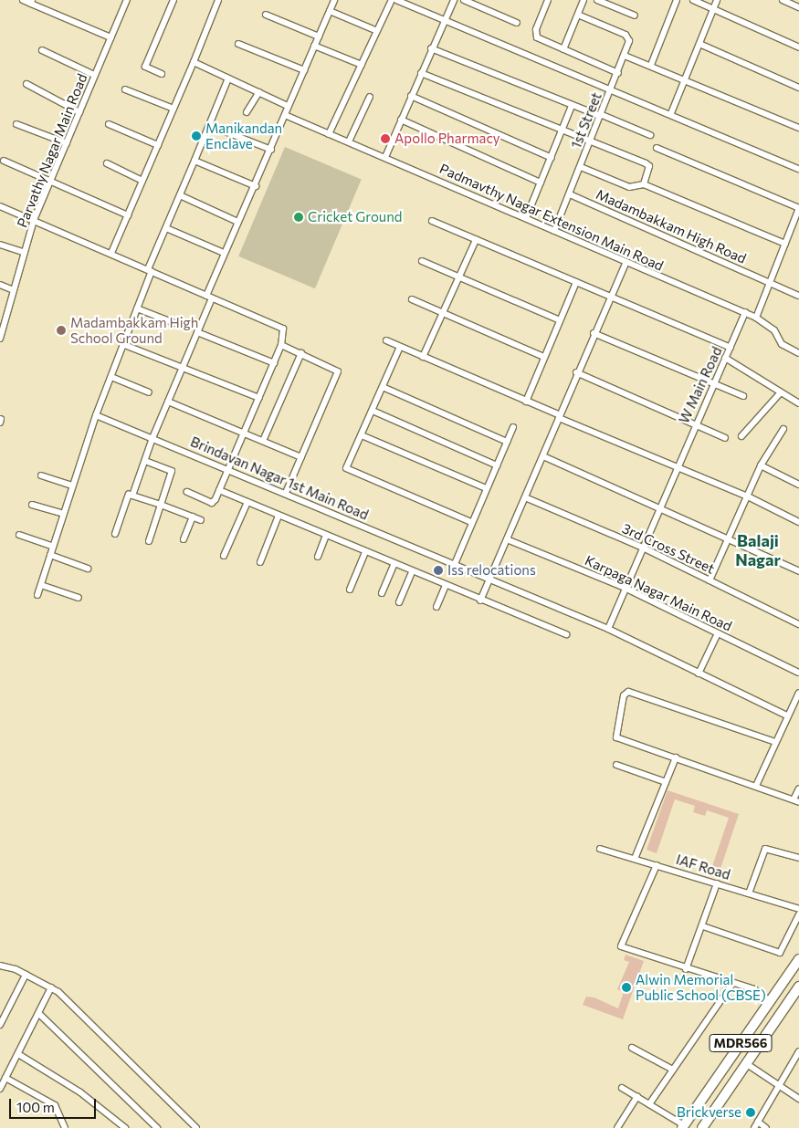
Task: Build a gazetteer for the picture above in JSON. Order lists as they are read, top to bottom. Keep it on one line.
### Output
{"streets":{"main road":["MDR566"],"street":["1st Street","Parvathy Nagar Main Road","Padmavthy Nagar Extension Main Road","Madambakkam High Road","W Main Road","Brindavan Nagar 1st Main Road","3rd Cross Street","Karpaga Nagar Main Road","IAF Road"]},"crossings":[["1st Street","Madambakkam High Road"],["Padmavthy Nagar Extension Main Road","W Main Road"],["W Main Road","Brindavan Nagar 1st Main Road"],["W Main Road","3rd Cross Street"],["W Main Road","Karpaga Nagar Main Road"]],"districts":["Balaji Nagar"],"places":["Manikandan Enclave","Apollo Pharmacy","Cricket Ground","Madambakkam High School Ground","Iss relocations","Alwin Memorial Public School (CBSE)","Brickverse"],"scale_bar":"100 m"}
